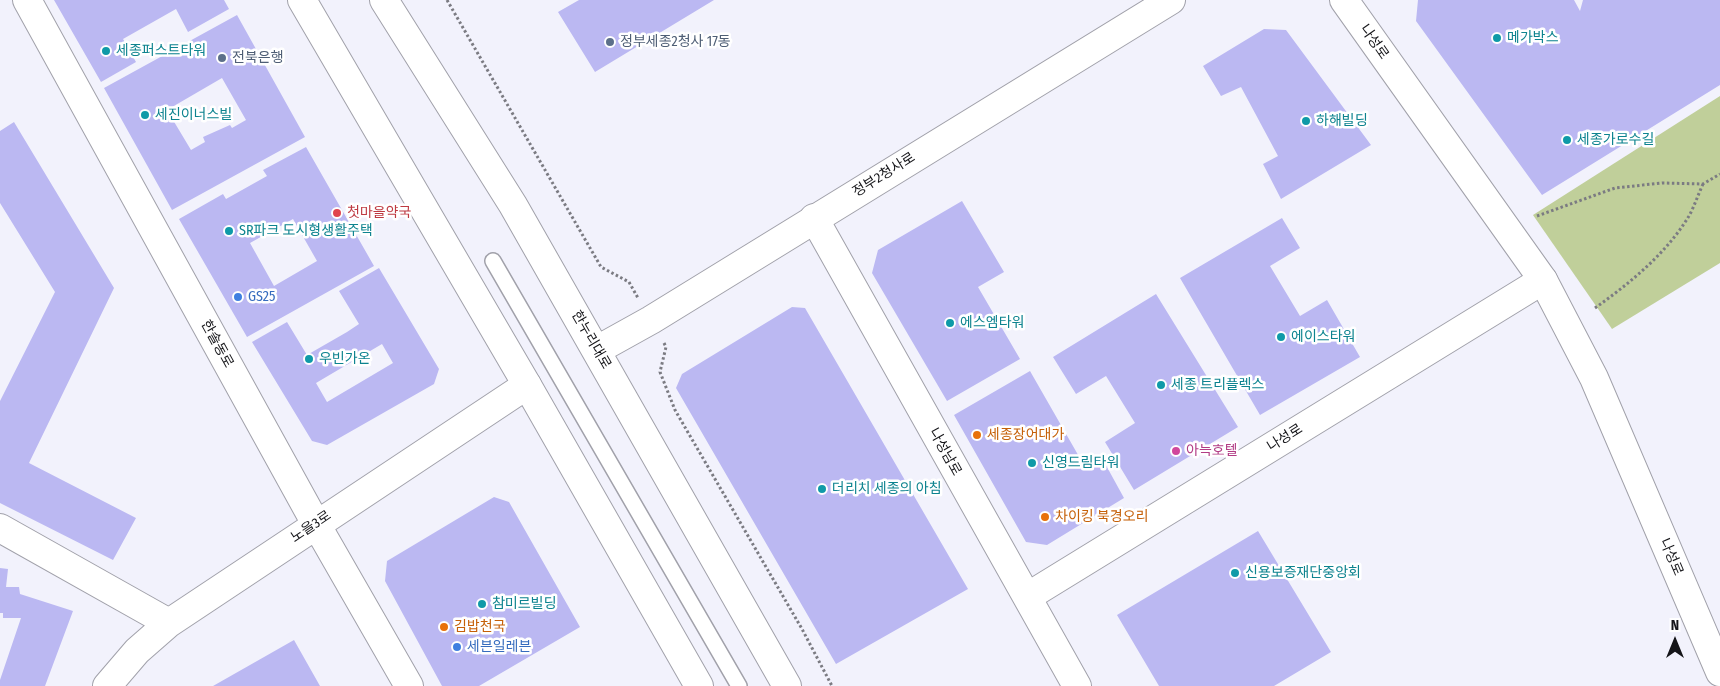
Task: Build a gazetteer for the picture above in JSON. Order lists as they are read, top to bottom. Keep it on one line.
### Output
{"streets":{"street":["나성로","정부2청사로","한누리대로","한솔동로","나성남로","노을3로"]},"crossings":[["나성로","나성남로"],["정부2청사로","한누리대로"],["정부2청사로","나성남로"],["한솔동로","노을3로"]],"places":["메가박스","정부세종2청사 17동","세종퍼스트타워","전북은행","세진이너스빌","하해빌딩","세종가로수길","첫마을약국","SR파크 도시형생활주택","GS25","에스엠타워","에이스타워","우빈가온","세종 트리플렉스","세종장어대가","아늑호텔","신영드림타워","더리치 세종의 아침","차이킹 북경오리","신용보증재단중앙회","참미르빌딩","김밥천국","세븐일레븐"],"north":"top"}
